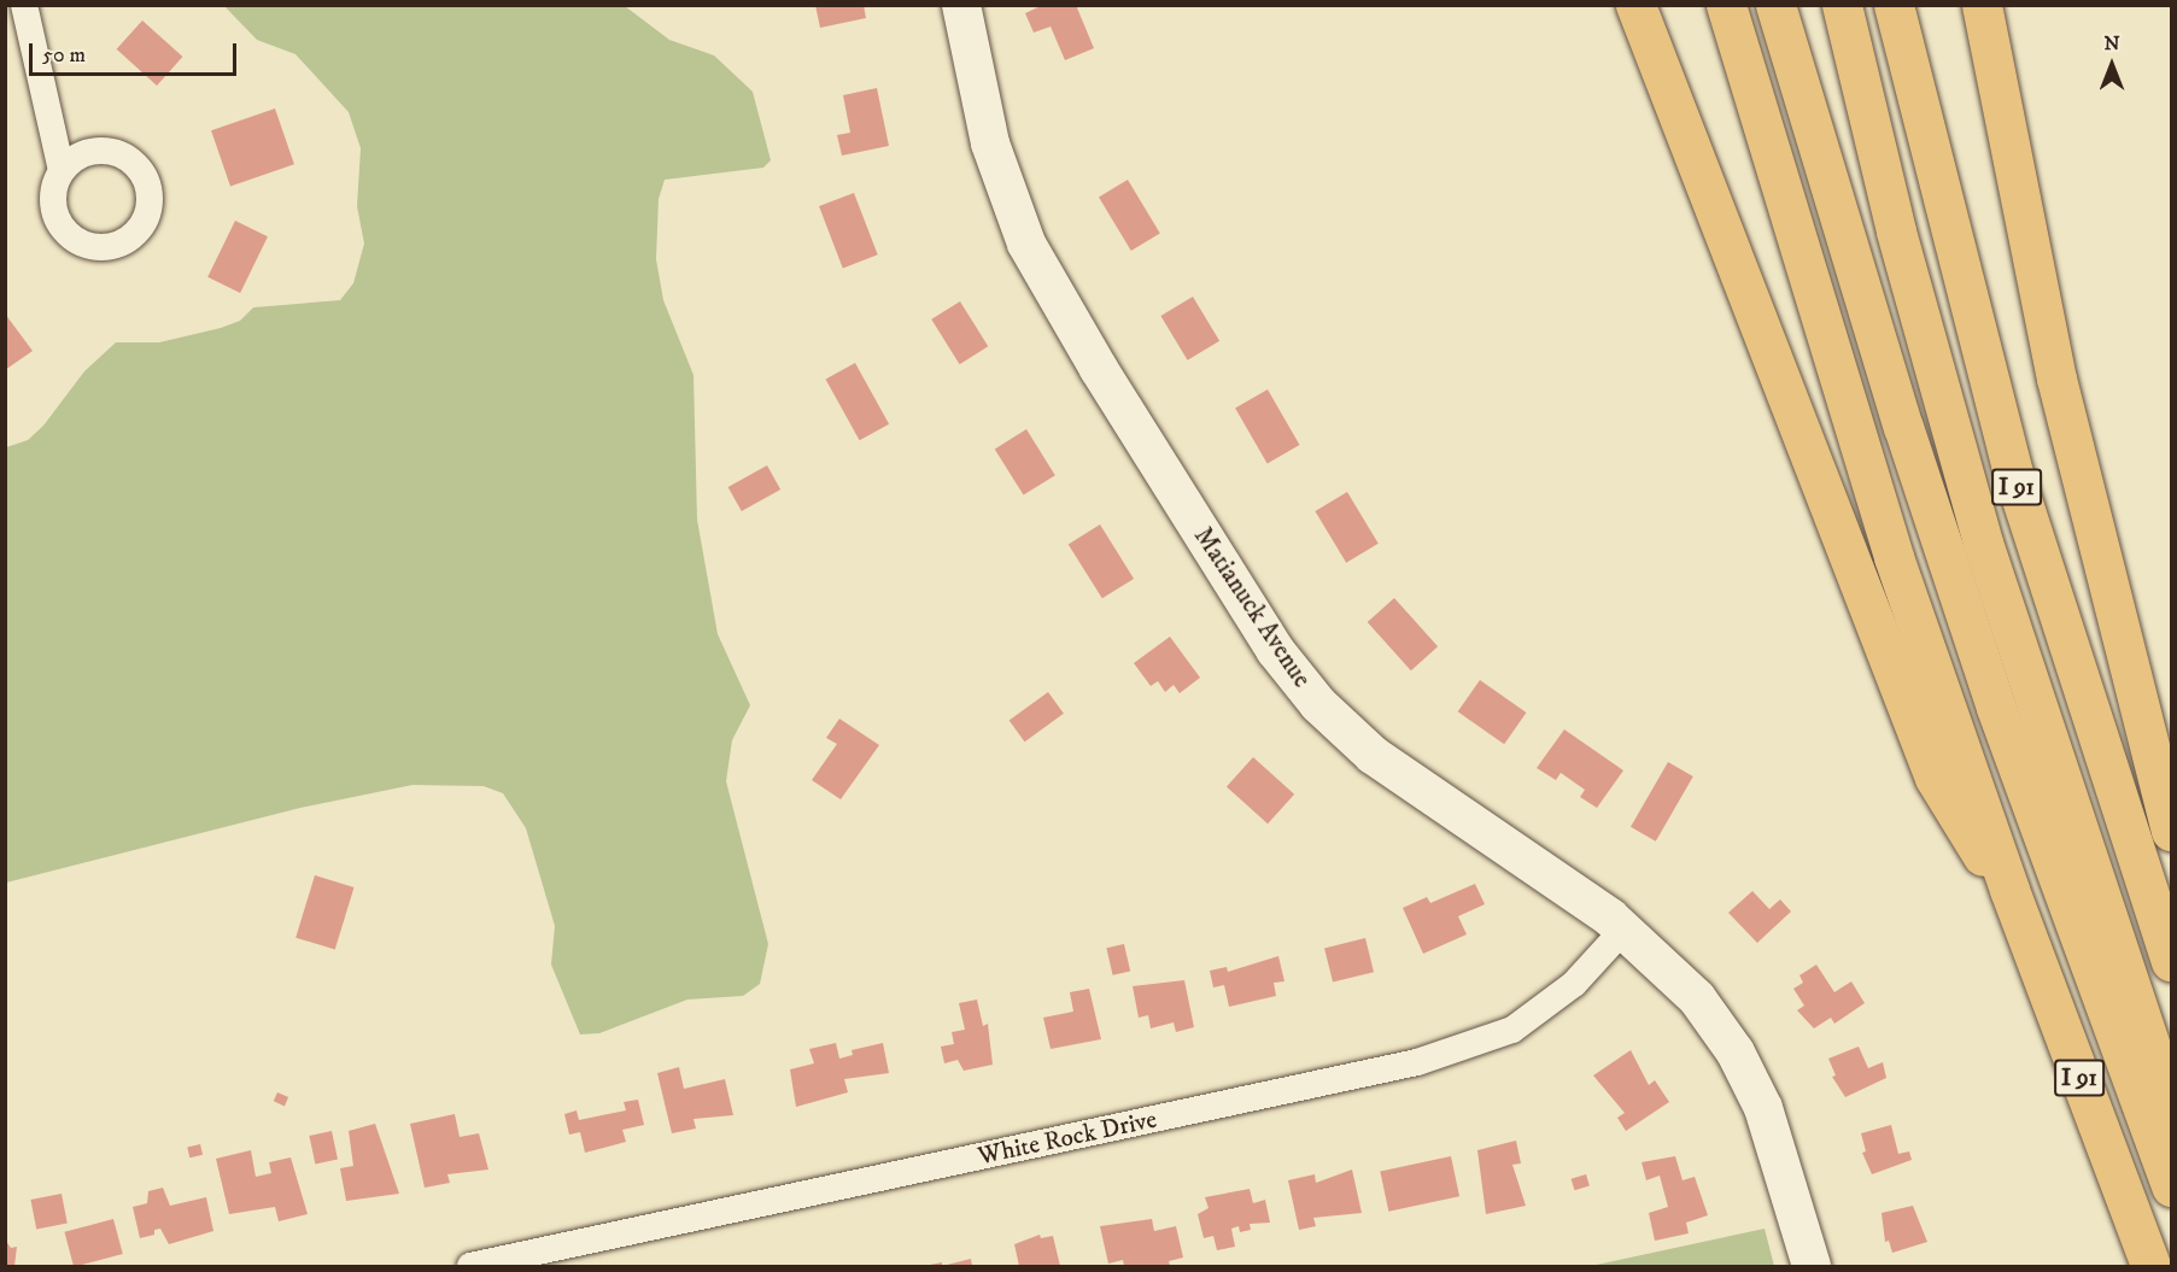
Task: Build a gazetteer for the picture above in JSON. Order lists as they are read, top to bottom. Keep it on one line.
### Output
{"streets":{"highway":["I 91"],"street":["Matianuck Avenue","White Rock Drive"]},"crossings":[["Matianuck Avenue","White Rock Drive"]],"scale_bar":"50 m","north":"top"}
